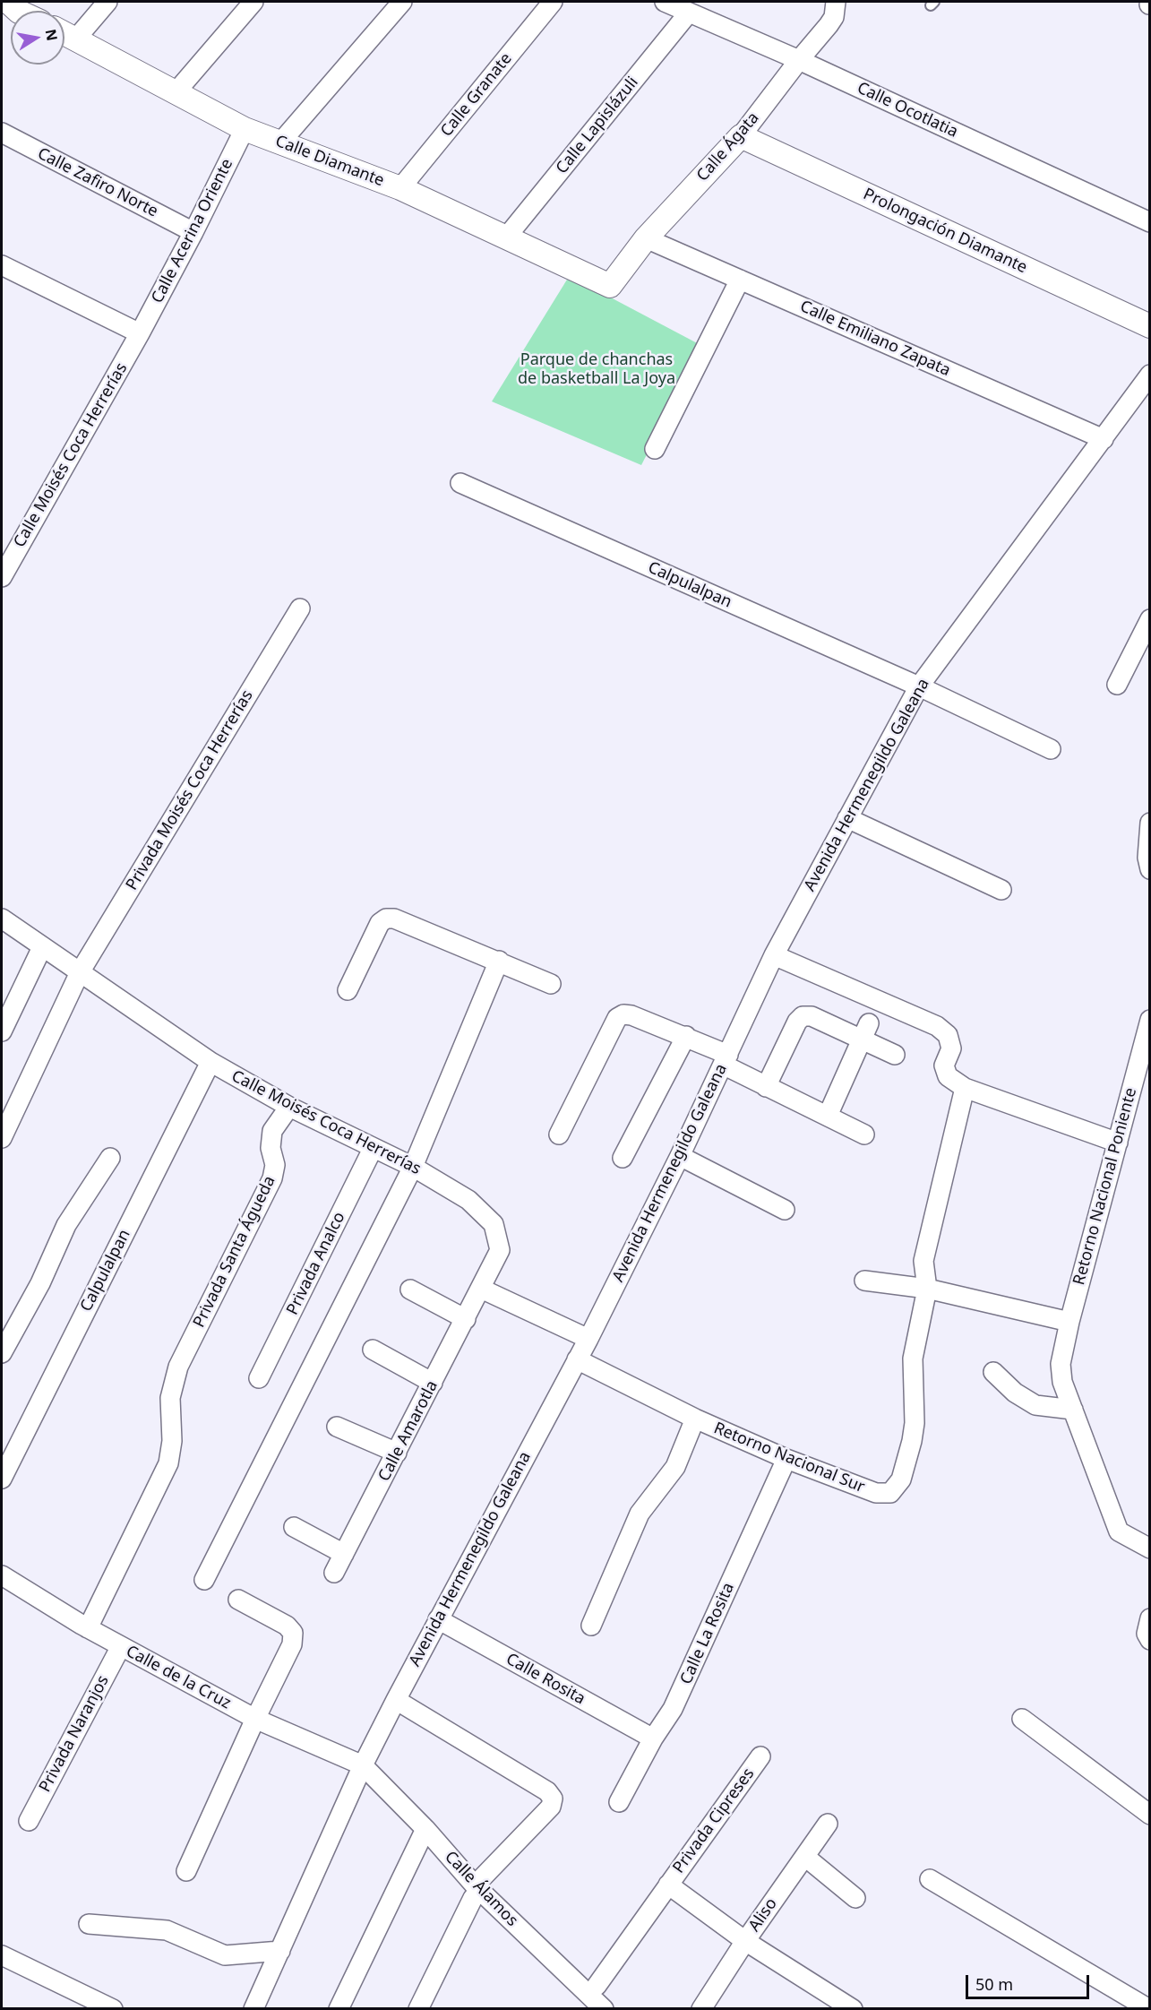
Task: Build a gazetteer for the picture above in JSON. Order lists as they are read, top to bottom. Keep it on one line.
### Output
{"streets":{"street":["Calle Granate","Calle Ocotlatia","Calle Lapislázuli","Calle Ágata","Calle Diamante","Calle Zafiro Norte","Calle Acerina Oriente","Prolongación Diamante","Calle Emiliano Zapata","Calle Moisés Coca Herrerías","Calpulalpan","Avenida Hermenegildo Galeana","Privada Moisés Coca Herrerías","Retorno Nacional Poniente","Privada Santa Águeda","Privada Analco","Calle Amarotla","Retorno Nacional Sur","Calle La Rosita","Calle de la Cruz","Calle Rosita","Privada Naranjos","Privada Cipreses","Calle Álamos","Aliso"]},"crossings":[["Calle Granate","Calle Diamante"],["Calle Ocotlatia","Calle Lapislázuli"],["Calle Ocotlatia","Calle Ágata"],["Calle Lapislázuli","Calle Diamante"],["Calle Ágata","Calle Diamante"],["Calle Ágata","Prolongación Diamante"],["Calle Ágata","Calle Emiliano Zapata"],["Calle Diamante","Calle Acerina Oriente"],["Calle Zafiro Norte","Calle Acerina Oriente"],["Calle Acerina Oriente","Calle Moisés Coca Herrerías"],["Calle Emiliano Zapata","Avenida Hermenegildo Galeana"],["Calle Moisés Coca Herrerías","Calpulalpan"],["Calle Moisés Coca Herrerías","Privada Moisés Coca Herrerías"],["Calle Moisés Coca Herrerías","Privada Santa Águeda"],["Calle Moisés Coca Herrerías","Privada Analco"],["Calle Moisés Coca Herrerías","Calle Amarotla"],["Calpulalpan","Avenida Hermenegildo Galeana"],["Avenida Hermenegildo Galeana","Retorno Nacional Sur"],["Avenida Hermenegildo Galeana","Calle de la Cruz"],["Avenida Hermenegildo Galeana","Calle Rosita"],["Avenida Hermenegildo Galeana","Calle Álamos"],["Privada Santa Águeda","Calle de la Cruz"],["Retorno Nacional Sur","Calle La Rosita"],["Calle La Rosita","Calle Rosita"],["Calle de la Cruz","Privada Naranjos"],["Calle de la Cruz","Calle Álamos"]],"parks":["Parque de chanchas de basketball La Joya"],"scale_bar":"50 m","north":"right"}
